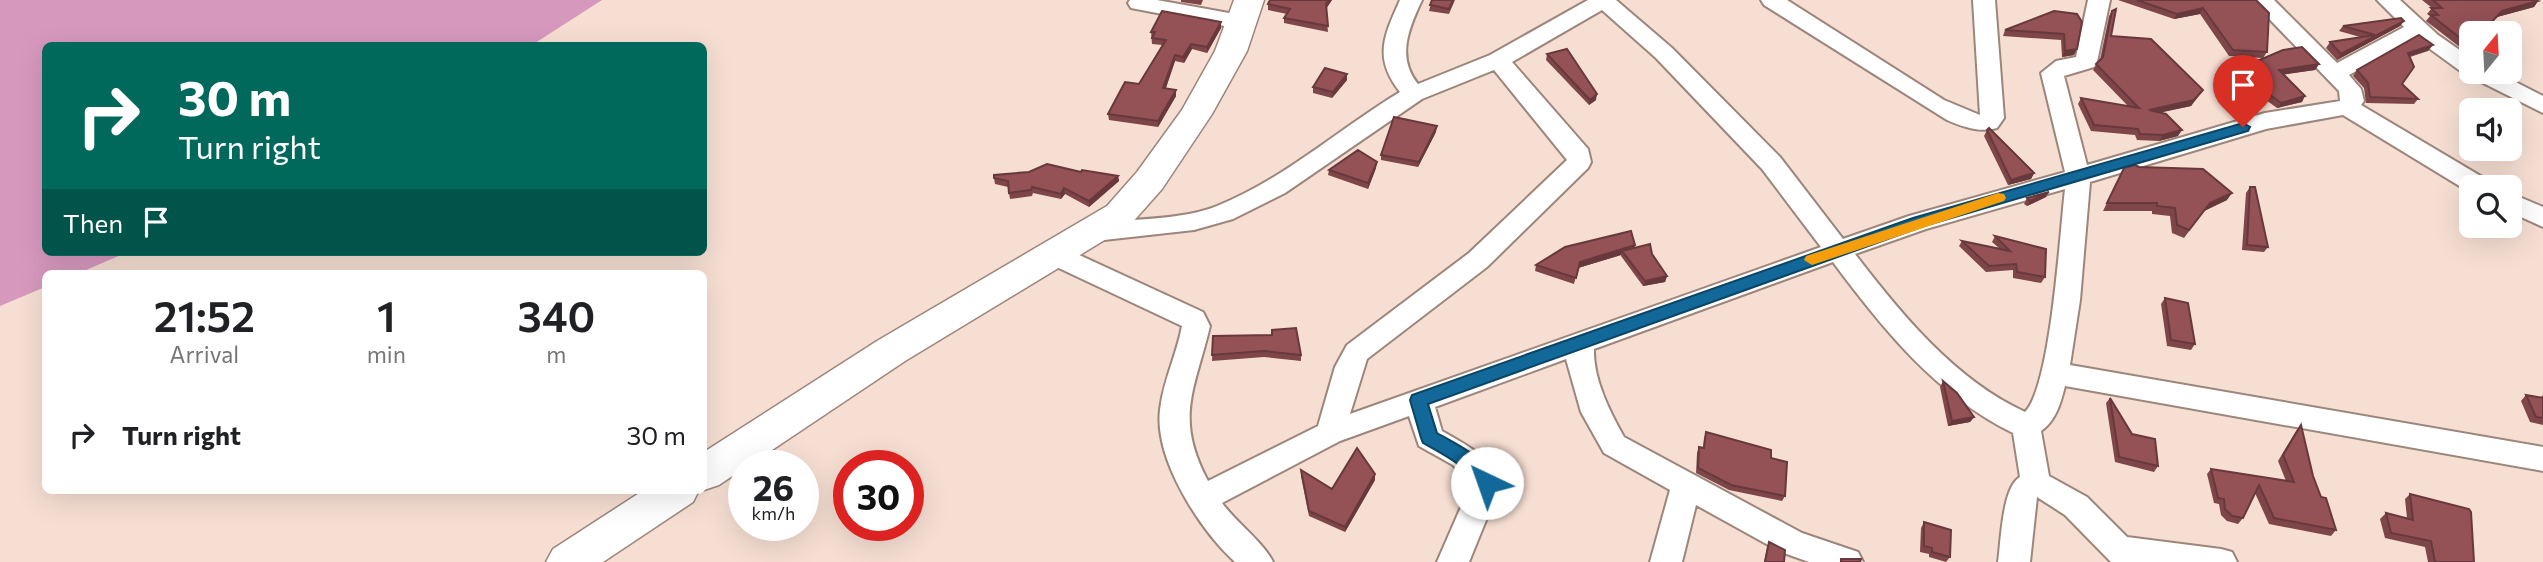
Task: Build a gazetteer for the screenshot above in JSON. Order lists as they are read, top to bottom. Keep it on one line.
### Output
{"north":"top","page":{"turn":["30 m","Turn right"],"then":"Then","eta":["21:52","Arrival","1","min","340","m"],"list":[{"name":"Turn right","value":"30 m"}],"speed":"26 km/h","limit":"30"}}
